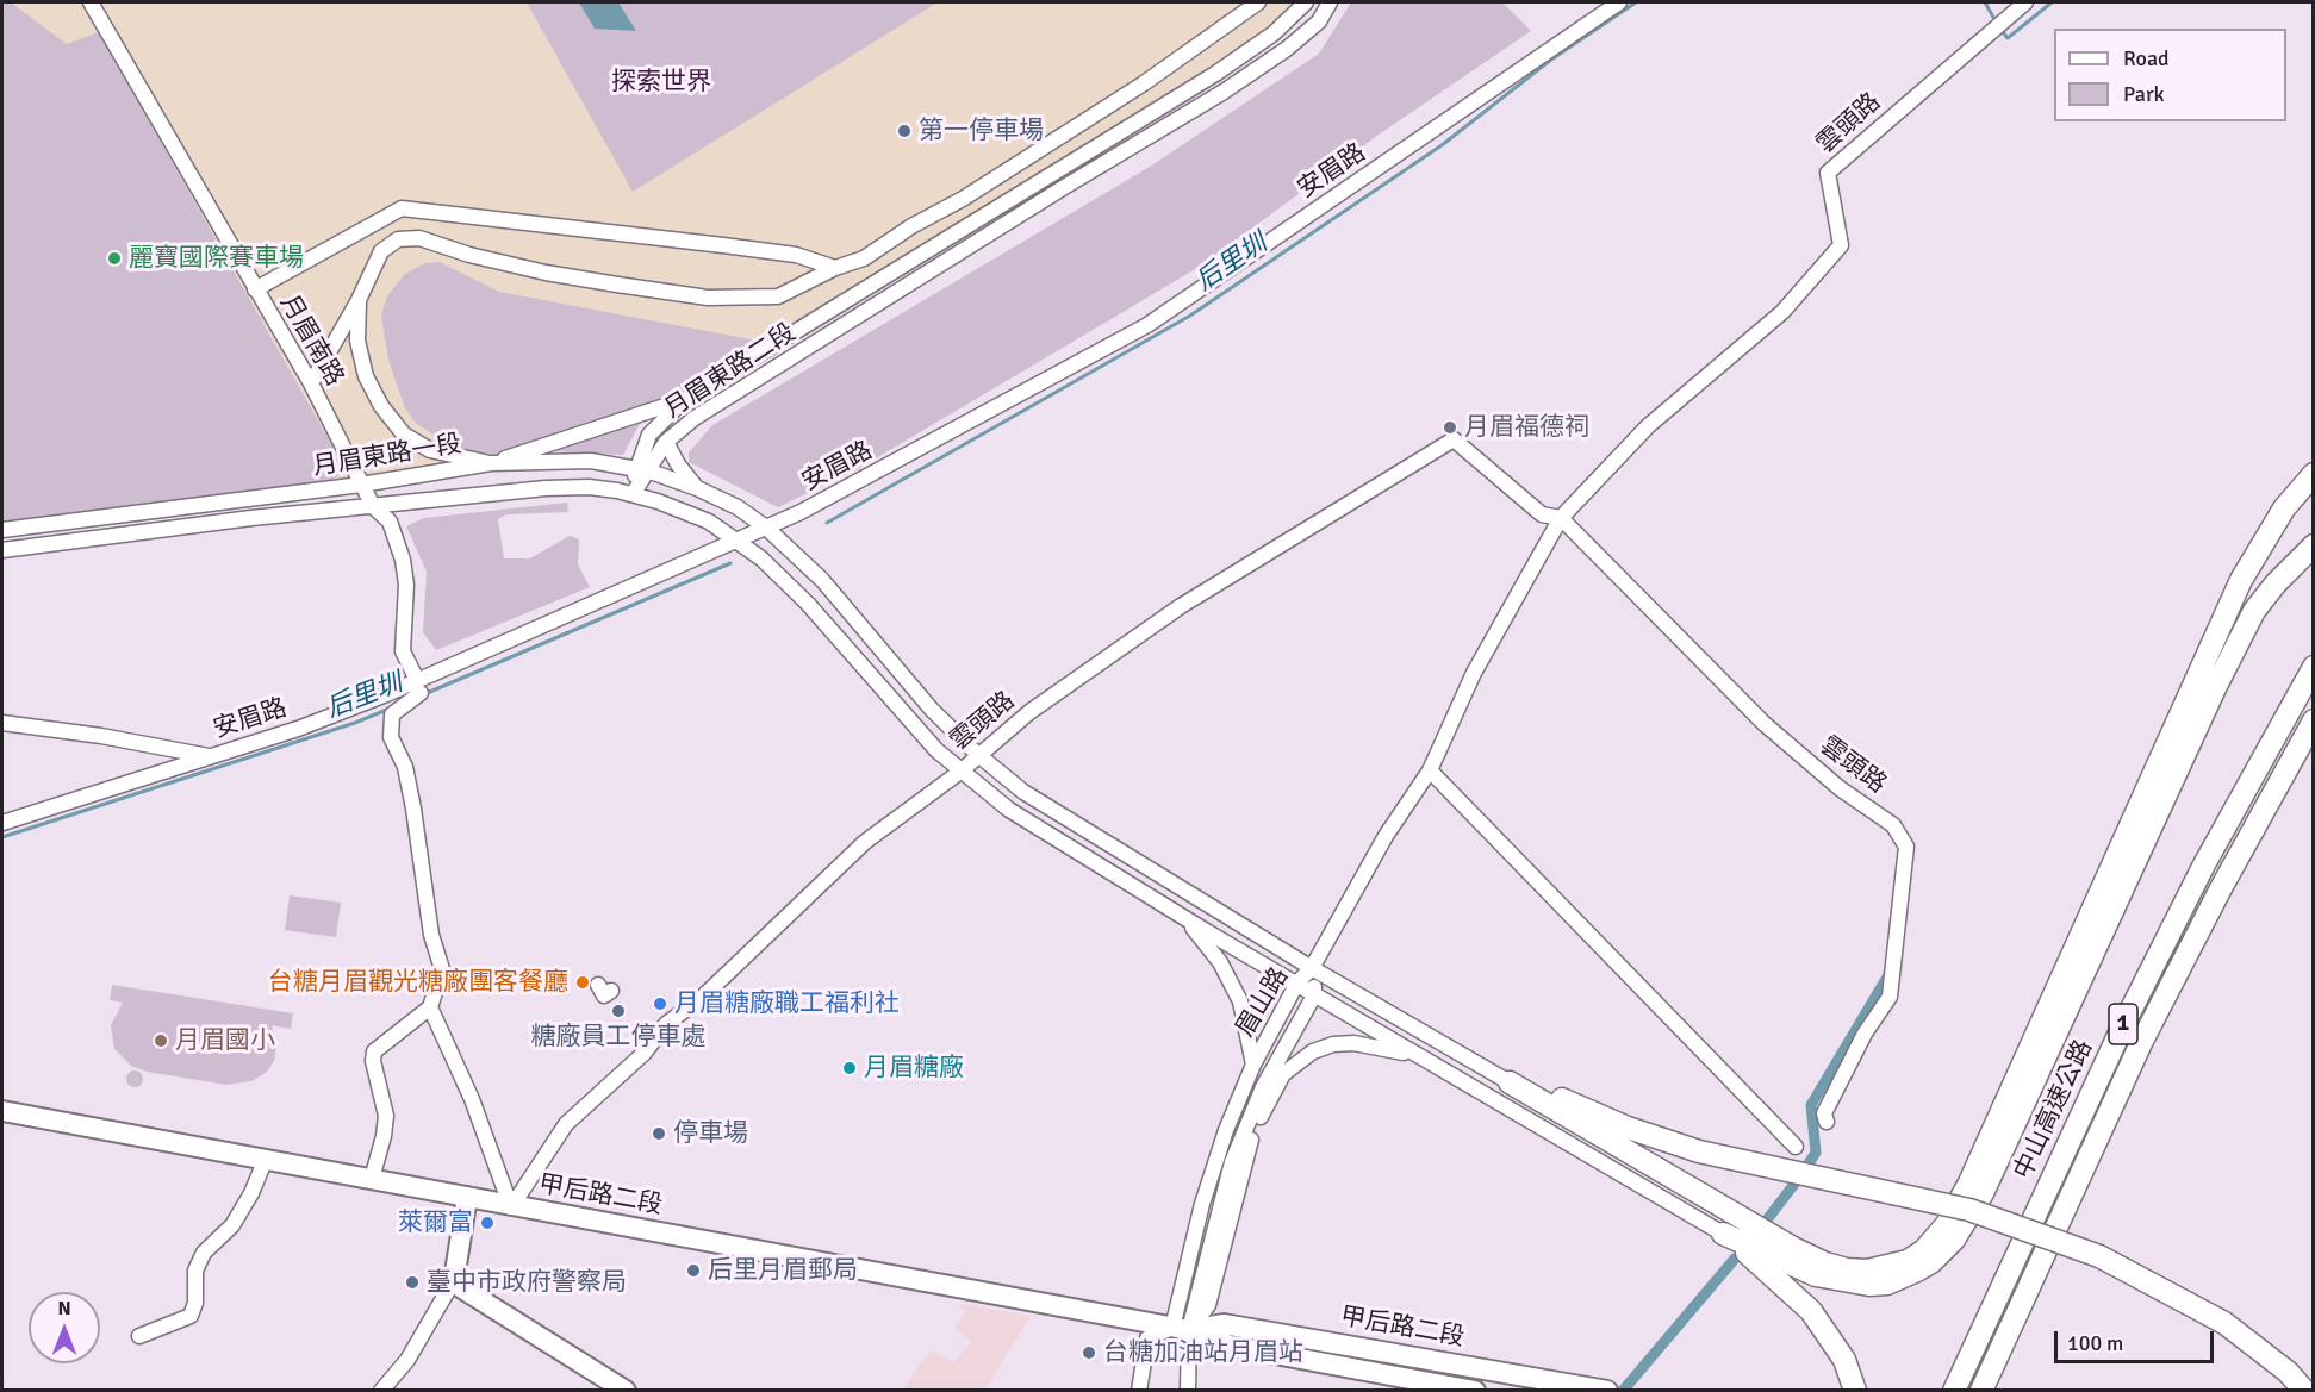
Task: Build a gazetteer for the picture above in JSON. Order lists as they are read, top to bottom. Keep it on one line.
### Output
{"streets":{"highway":["1","中山高速公路"],"main road":["甲后路二段"],"street":["雲頭路","安眉路","月眉南路","月眉東路二段","月眉東路一段","眉山路"]},"crossings":[["雲頭路","月眉東路一段"],["雲頭路","眉山路"],["雲頭路","甲后路二段"],["安眉路","月眉南路"],["安眉路","月眉東路一段"],["月眉南路","月眉東路一段"],["月眉東路二段","月眉東路一段"],["月眉東路一段","眉山路"],["眉山路","甲后路二段"]],"water":["后里圳"],"parks":["探索世界"],"places":["第一停車場","麗寶國際賽車場","月眉福德祠","台糖月眉觀光糖廠團客餐廳","月眉糖廠職工福利社","糖廠員工停車處","月眉國小","月眉糖廠","停車場","萊爾富","后里月眉郵局","臺中市政府警察局","台糖加油站月眉站"],"legend":["Road","Park"],"scale_bar":"100 m","north":"top"}
